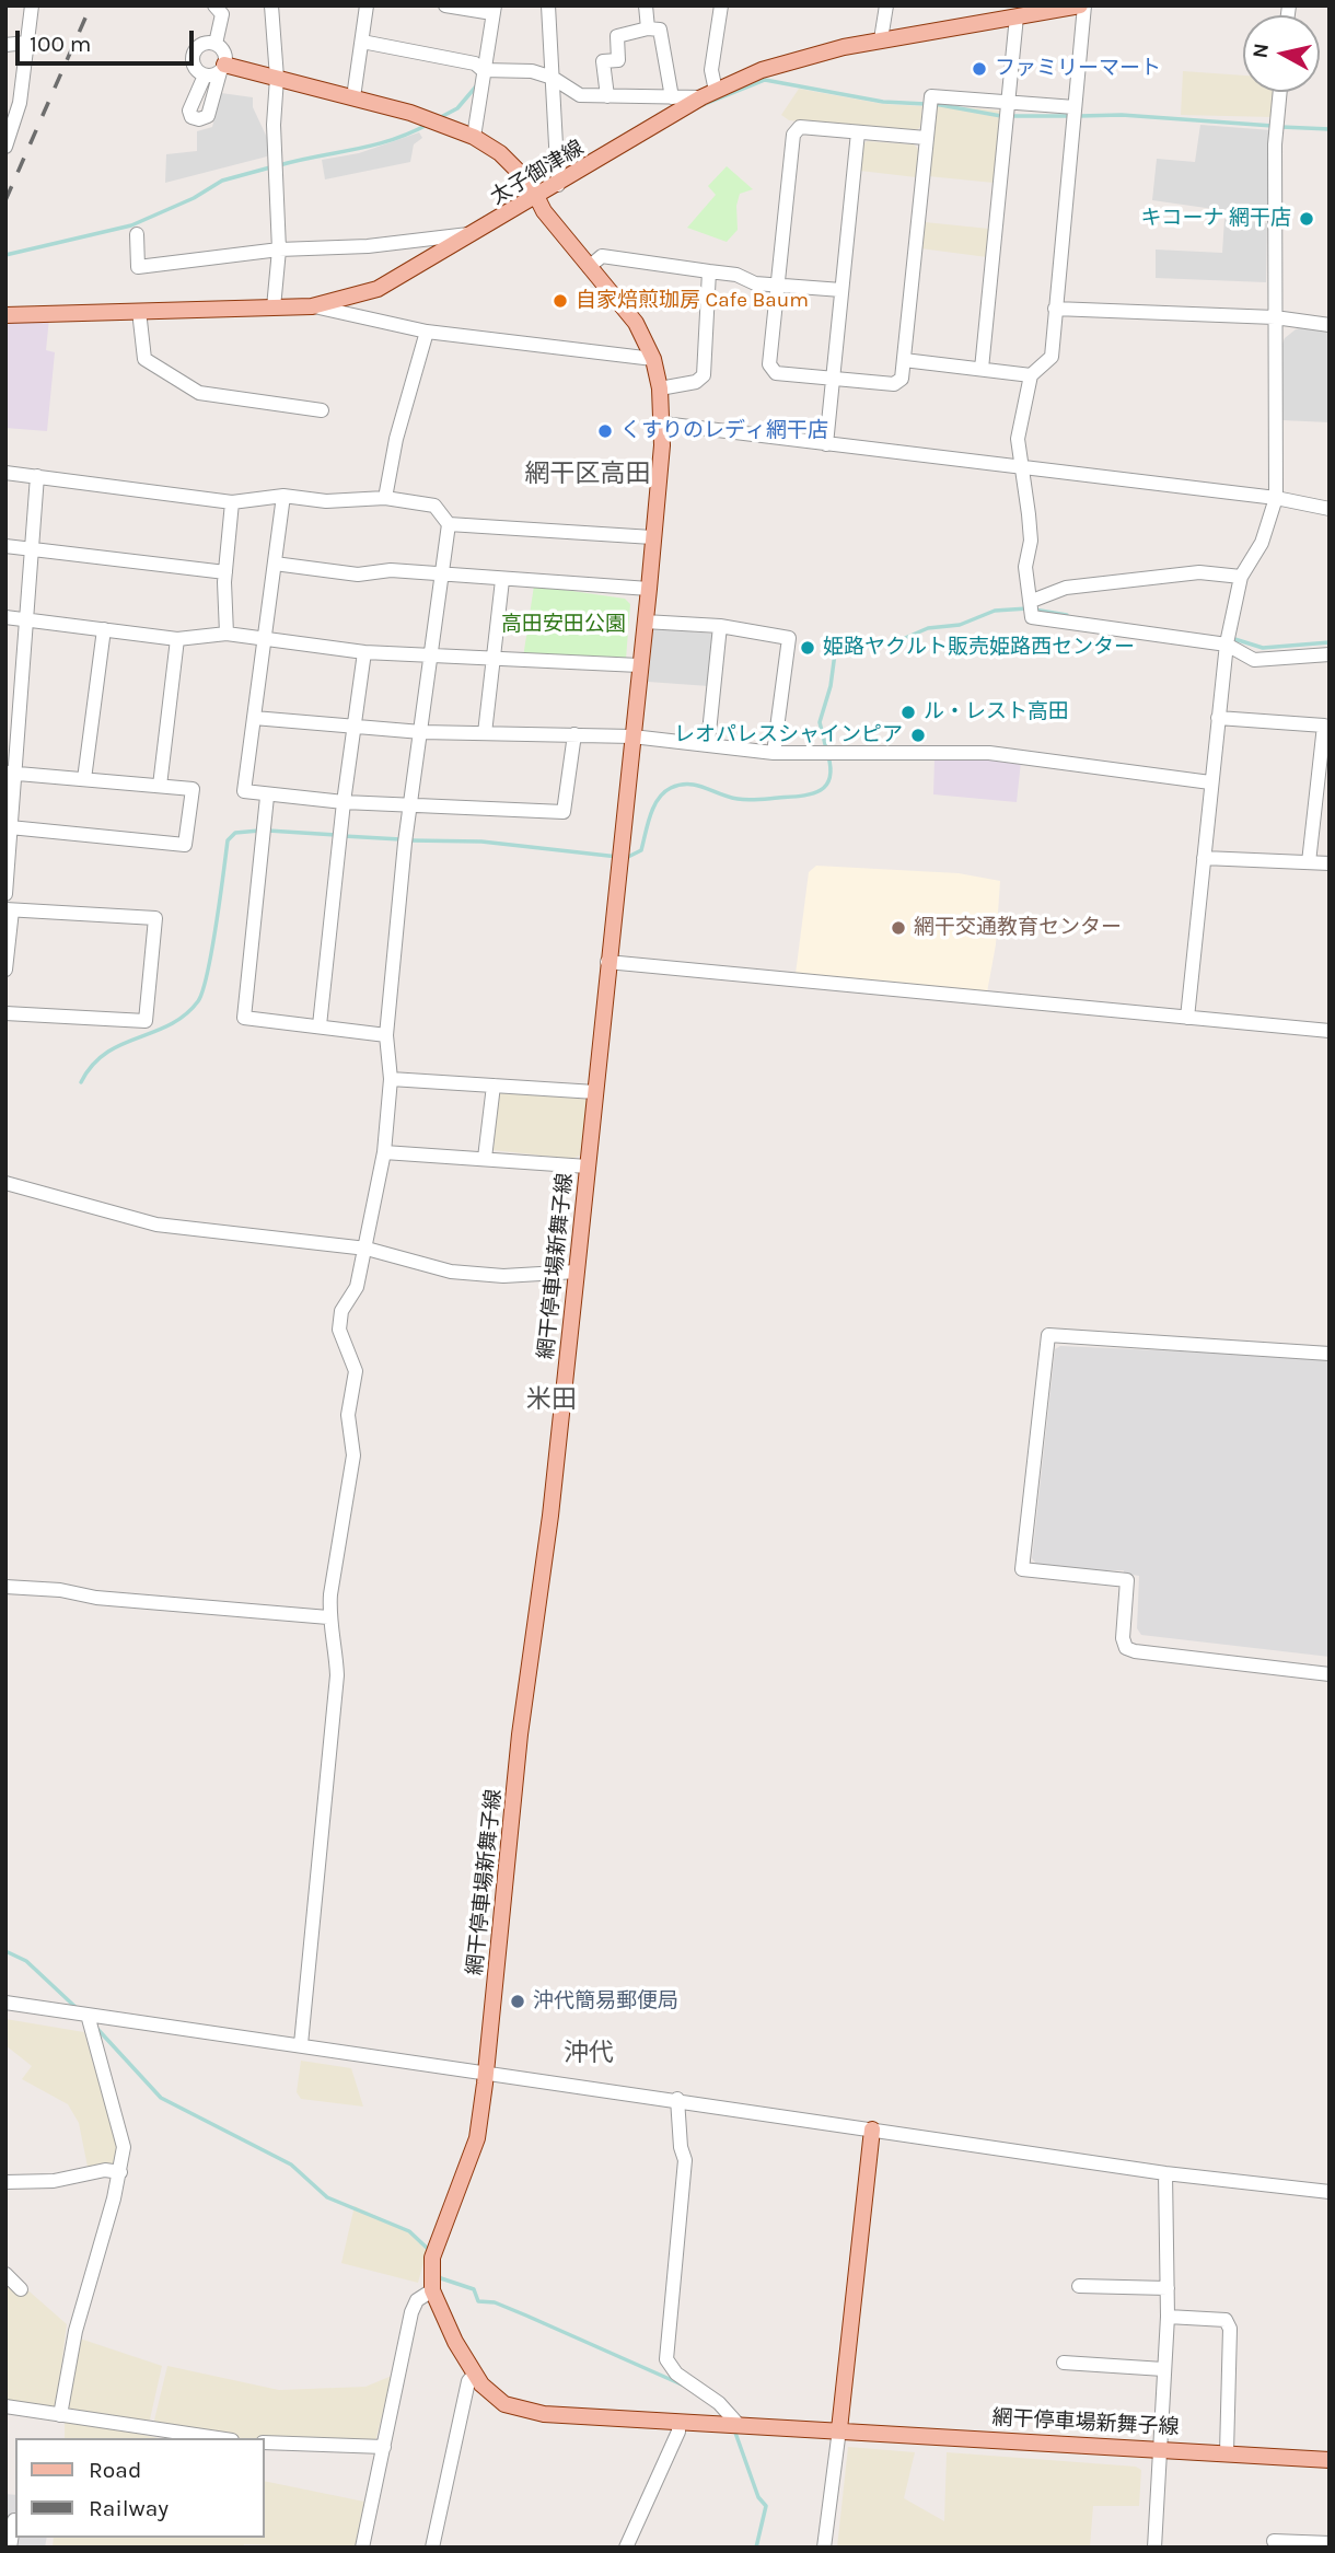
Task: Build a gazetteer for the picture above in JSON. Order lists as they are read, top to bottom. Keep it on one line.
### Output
{"streets":{"main road":["太子御津線","網干停車場新舞子線"]},"crossings":[["太子御津線","網干停車場新舞子線"]],"districts":["網干区高田","米田","沖代"],"parks":["高田安田公園"],"places":["ファミリーマート","キコーナ 網干店","自家焙煎珈房 Cafe Baum","くすりのレディ網干店","姫路ヤクルト販売姫路西センター","ル・レスト高田","レオパレスシャインピア","網干交通教育センター","沖代簡易郵便局"],"legend":["Road","Railway"],"scale_bar":"100 m","north":"left"}
